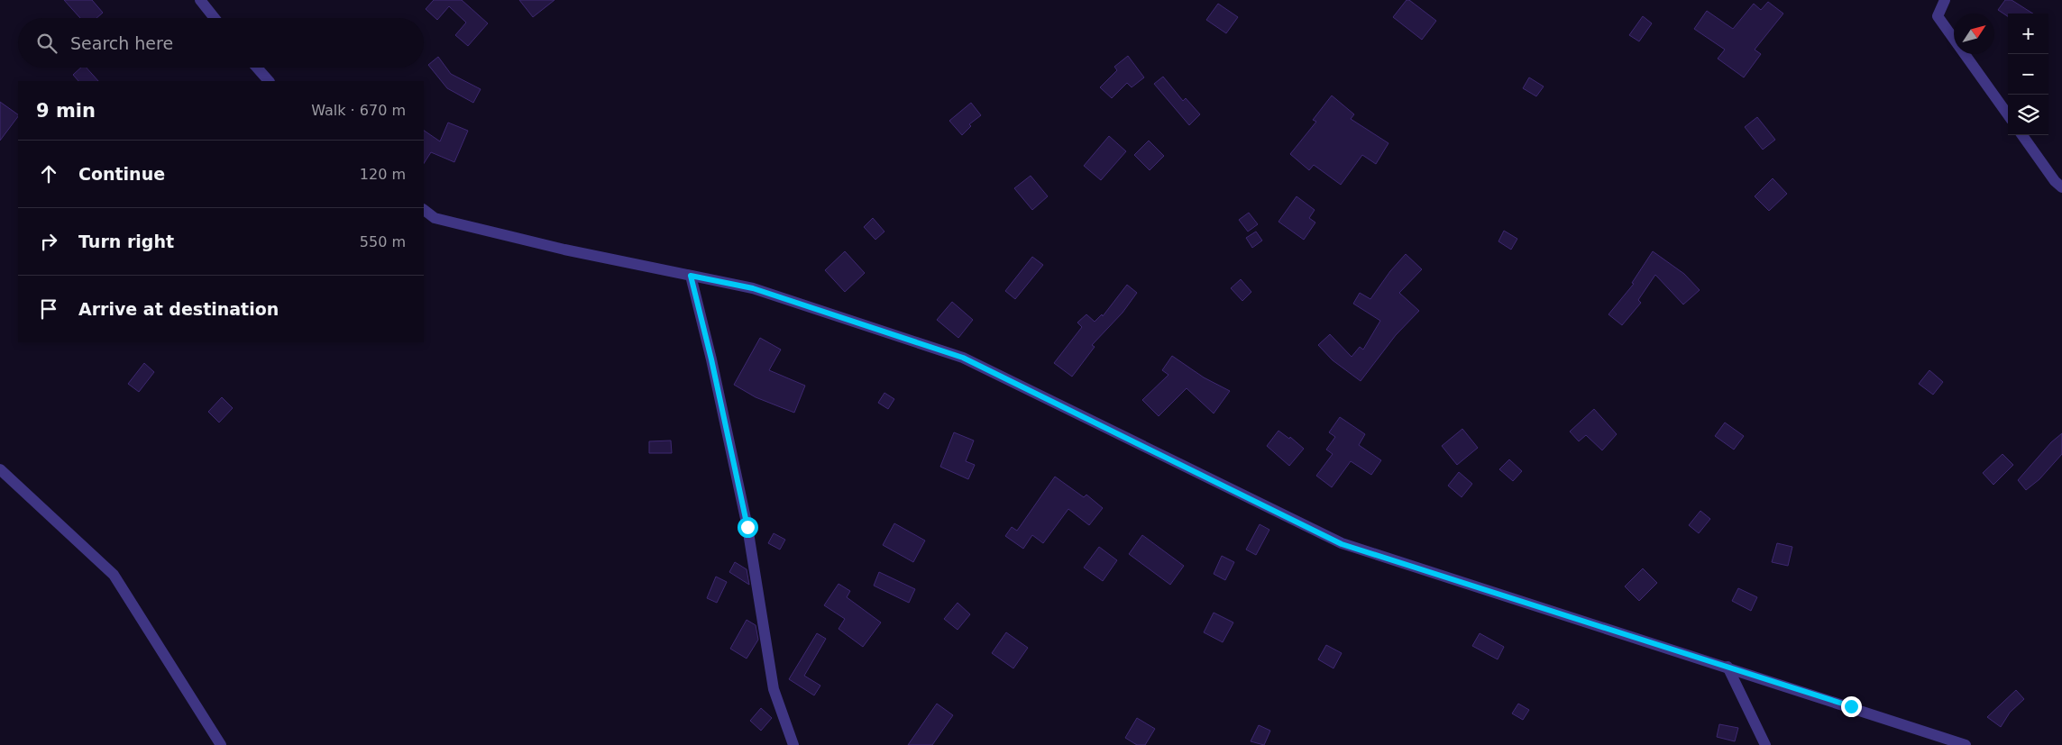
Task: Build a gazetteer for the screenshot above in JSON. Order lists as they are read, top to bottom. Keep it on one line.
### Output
{"north":"top right","page":{"map_buttons":["+","−"],"search":"Search here","heading":["9 min","Walk · 670 m"],"list":[["Continue","120 m"],["Turn right","550 m"],"Arrive at destination"]}}
